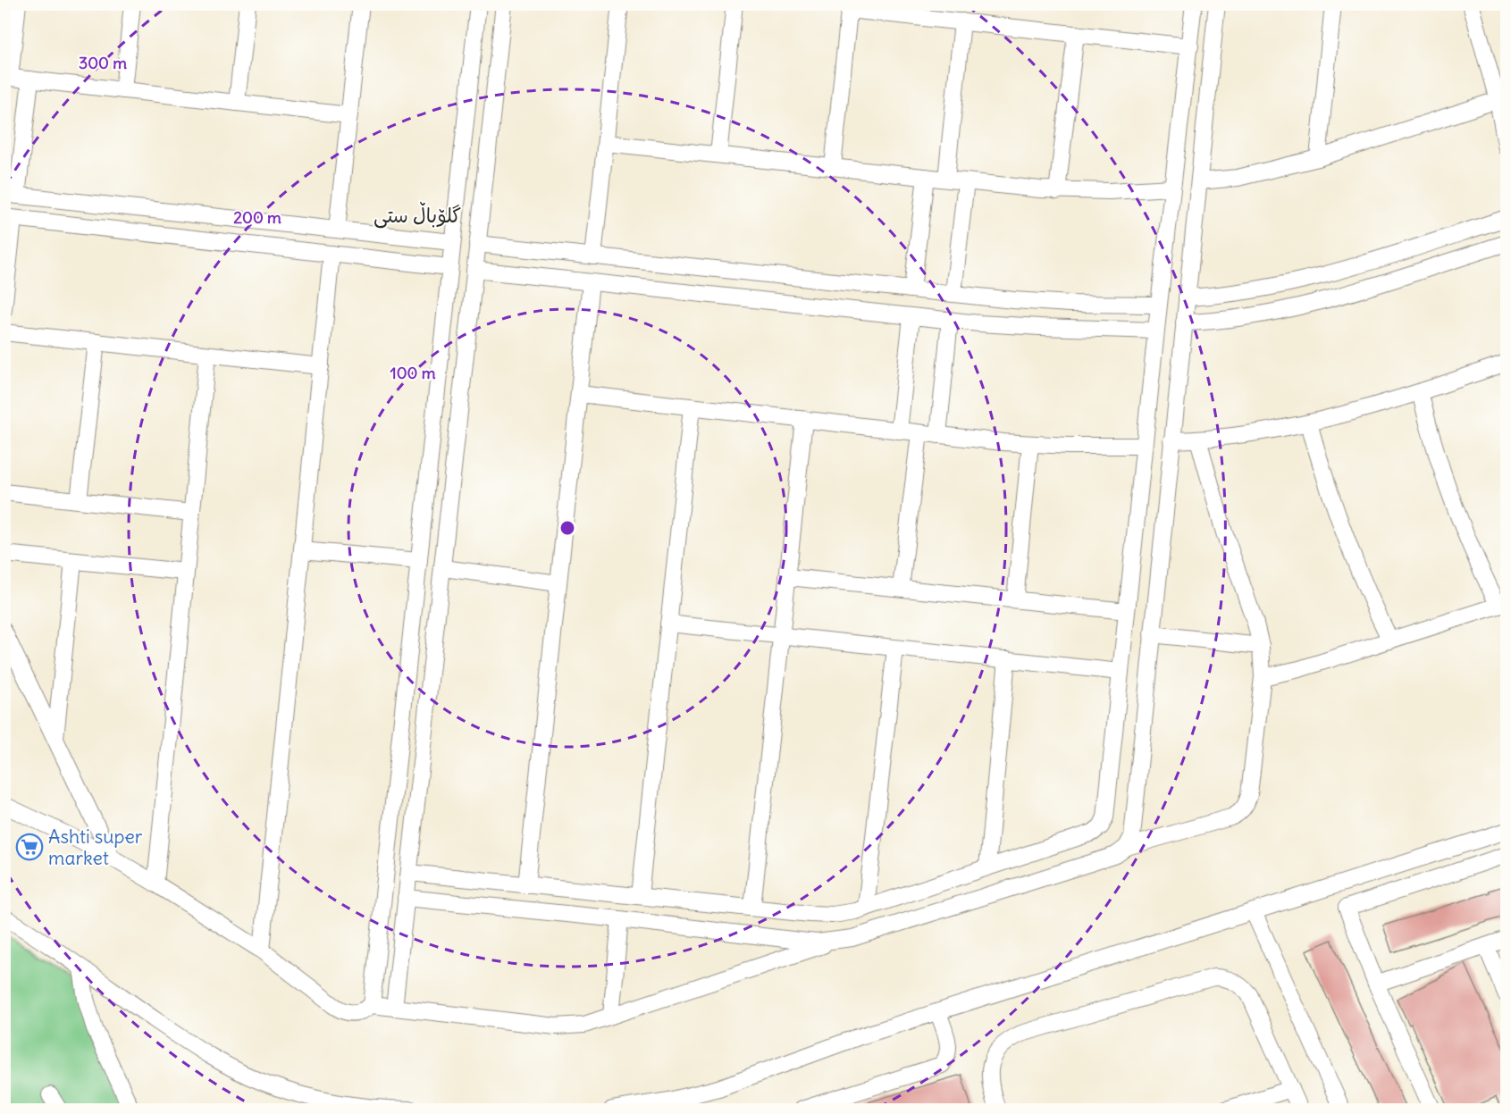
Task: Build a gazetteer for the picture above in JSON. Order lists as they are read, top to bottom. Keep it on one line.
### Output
{"districts":["گلۆباڵ ستی"],"places":{"supermarket":["Ashti super market"]},"rings":["300 m","200 m","100 m"]}
